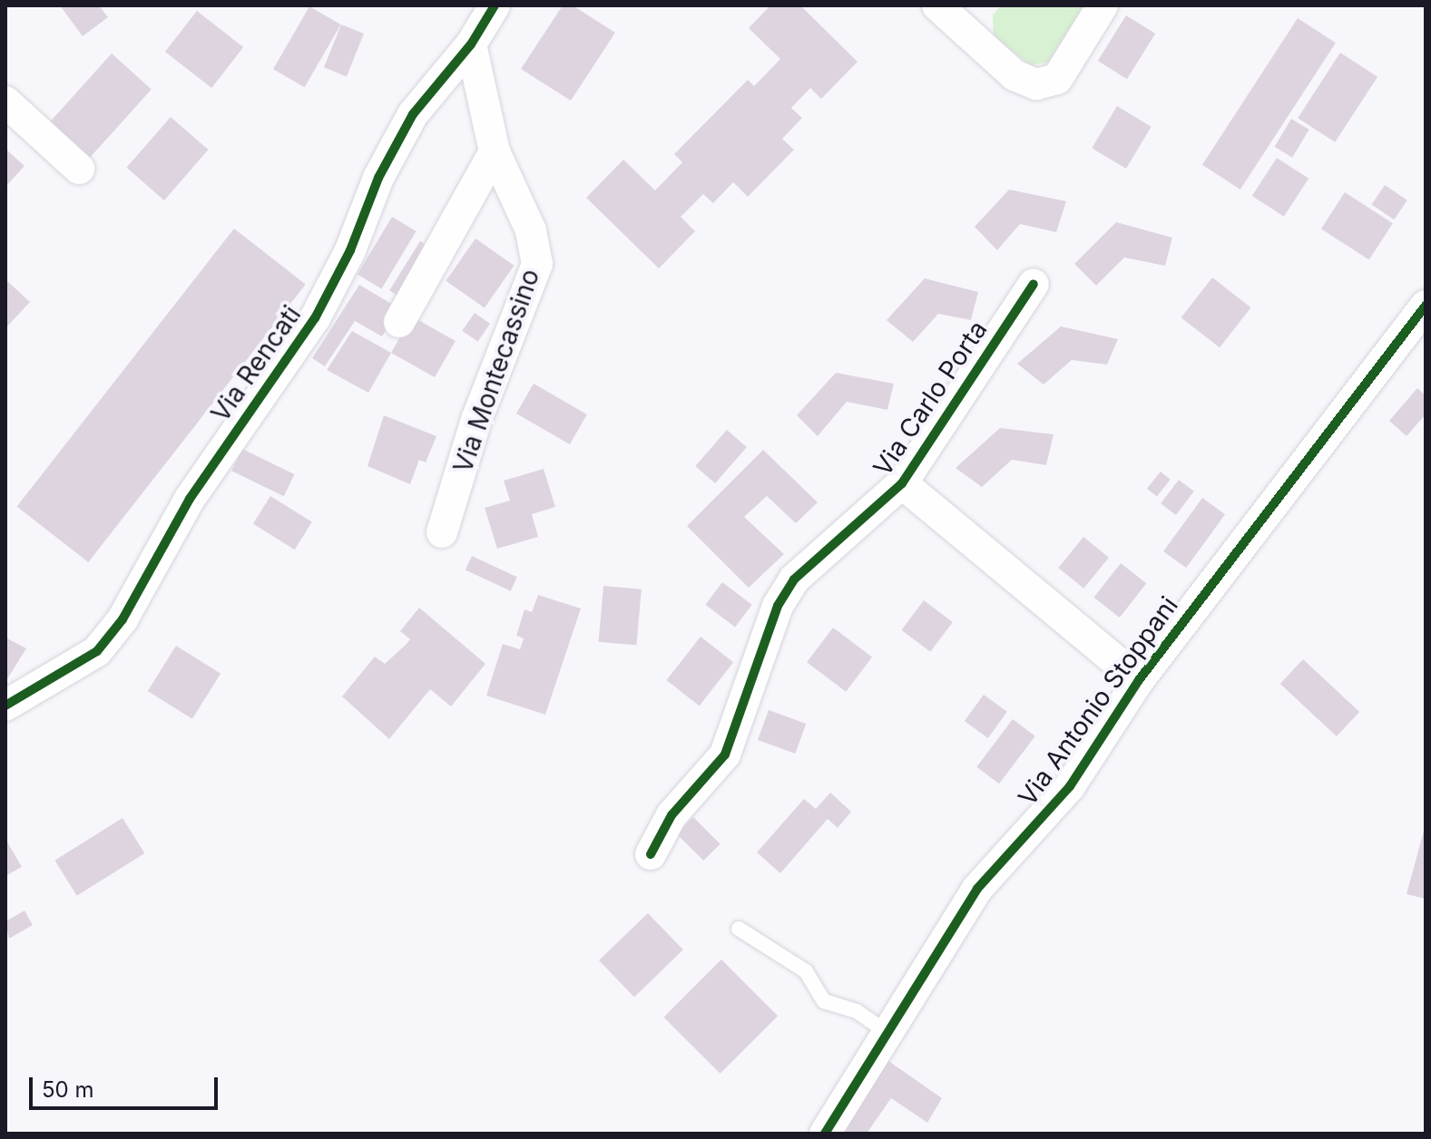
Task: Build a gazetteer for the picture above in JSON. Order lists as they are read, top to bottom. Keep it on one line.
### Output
{"streets":{"street":["Via Rencati","Via Montecassino","Via Carlo Porta","Via Antonio Stoppani"]},"crossings":[["Via Rencati","Via Montecassino"],["Via Carlo Porta","Via Antonio Stoppani"]],"scale_bar":"50 m"}
